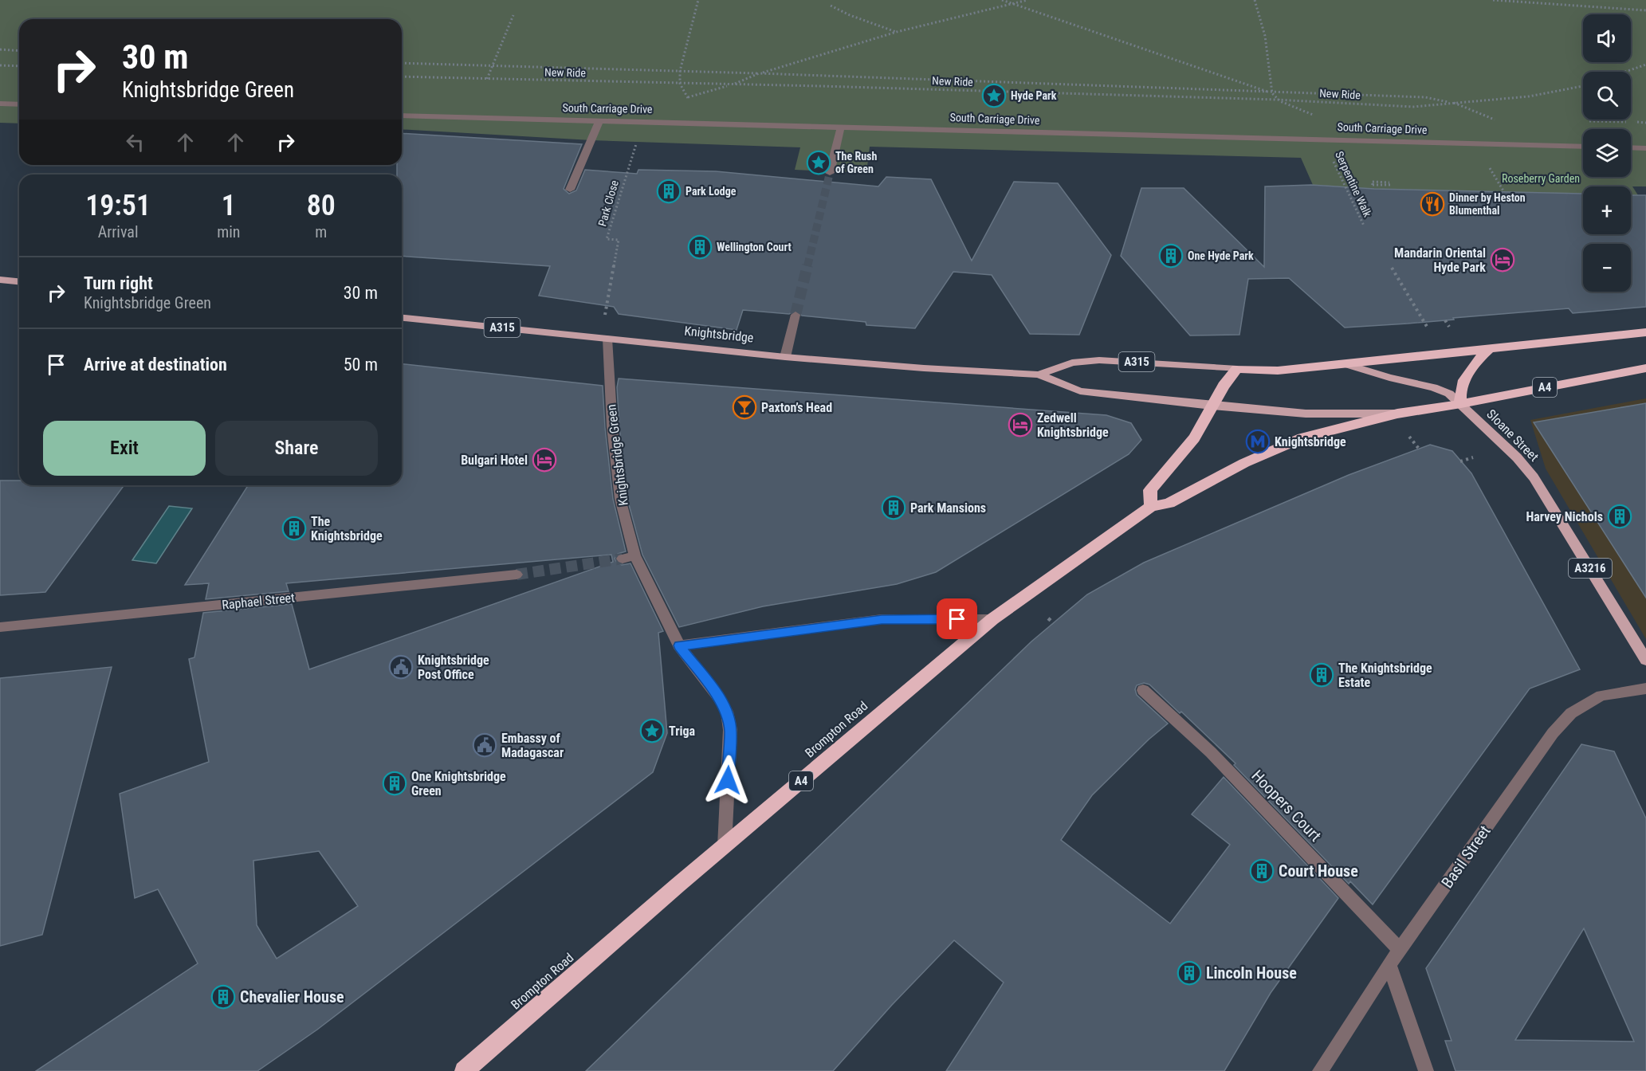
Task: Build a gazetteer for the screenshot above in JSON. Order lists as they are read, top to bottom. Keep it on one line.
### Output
{"streets":{"highway":["Knightsbridge","A4","Brompton Road"],"main road":["A315","Sloane Street","A3216"],"street":["South Carriage Drive","Knightsbridge Green","Raphael Street","Hoopers Court","Basil Street"],"path":["New Ride","Serpentine Walk","Park Close"]},"crossings":[["South Carriage Drive","Park Close"],["Park Close","Knightsbridge"],["Park Close","Knightsbridge Green"],["Knightsbridge","Sloane Street"],["Knightsbridge","Knightsbridge Green"],["Knightsbridge","A3216"],["Knightsbridge","Brompton Road"],["Sloane Street","A3216"],["Knightsbridge Green","Brompton Road"],["Hoopers Court","Basil Street"]],"parks":["Roseberry Garden"],"places":{"place":["Hyde Park","The Rush of Green","Triga"],"building":["Park Lodge","Wellington Court","One Hyde Park","Park Mansions","Harvey Nichols","The Knightsbridge","The Knightsbridge Estate","One Knightsbridge Green","Court House","Lincoln House","Chevalier House"],"restaurant":["Dinner by Heston Blumenthal"],"hotel":["Mandarin Oriental Hyde Park","Zedwell Knightsbridge","Bulgari Hotel"],"bar":["Paxton’s Head"],"metro station":["Knightsbridge"],"public building":["Knightsbridge Post Office","Embassy of Madagascar"]},"page":{"map_buttons":["+","−"],"turn":["30 m","Knightsbridge Green"],"eta":["19:51","Arrival","1","min","80","m"],"list":[{"name":"Turn right","note":"Knightsbridge Green","value":"30 m"},{"name":"Arrive at destination","value":"50 m"}],"buttons":["Exit","Share"]}}
